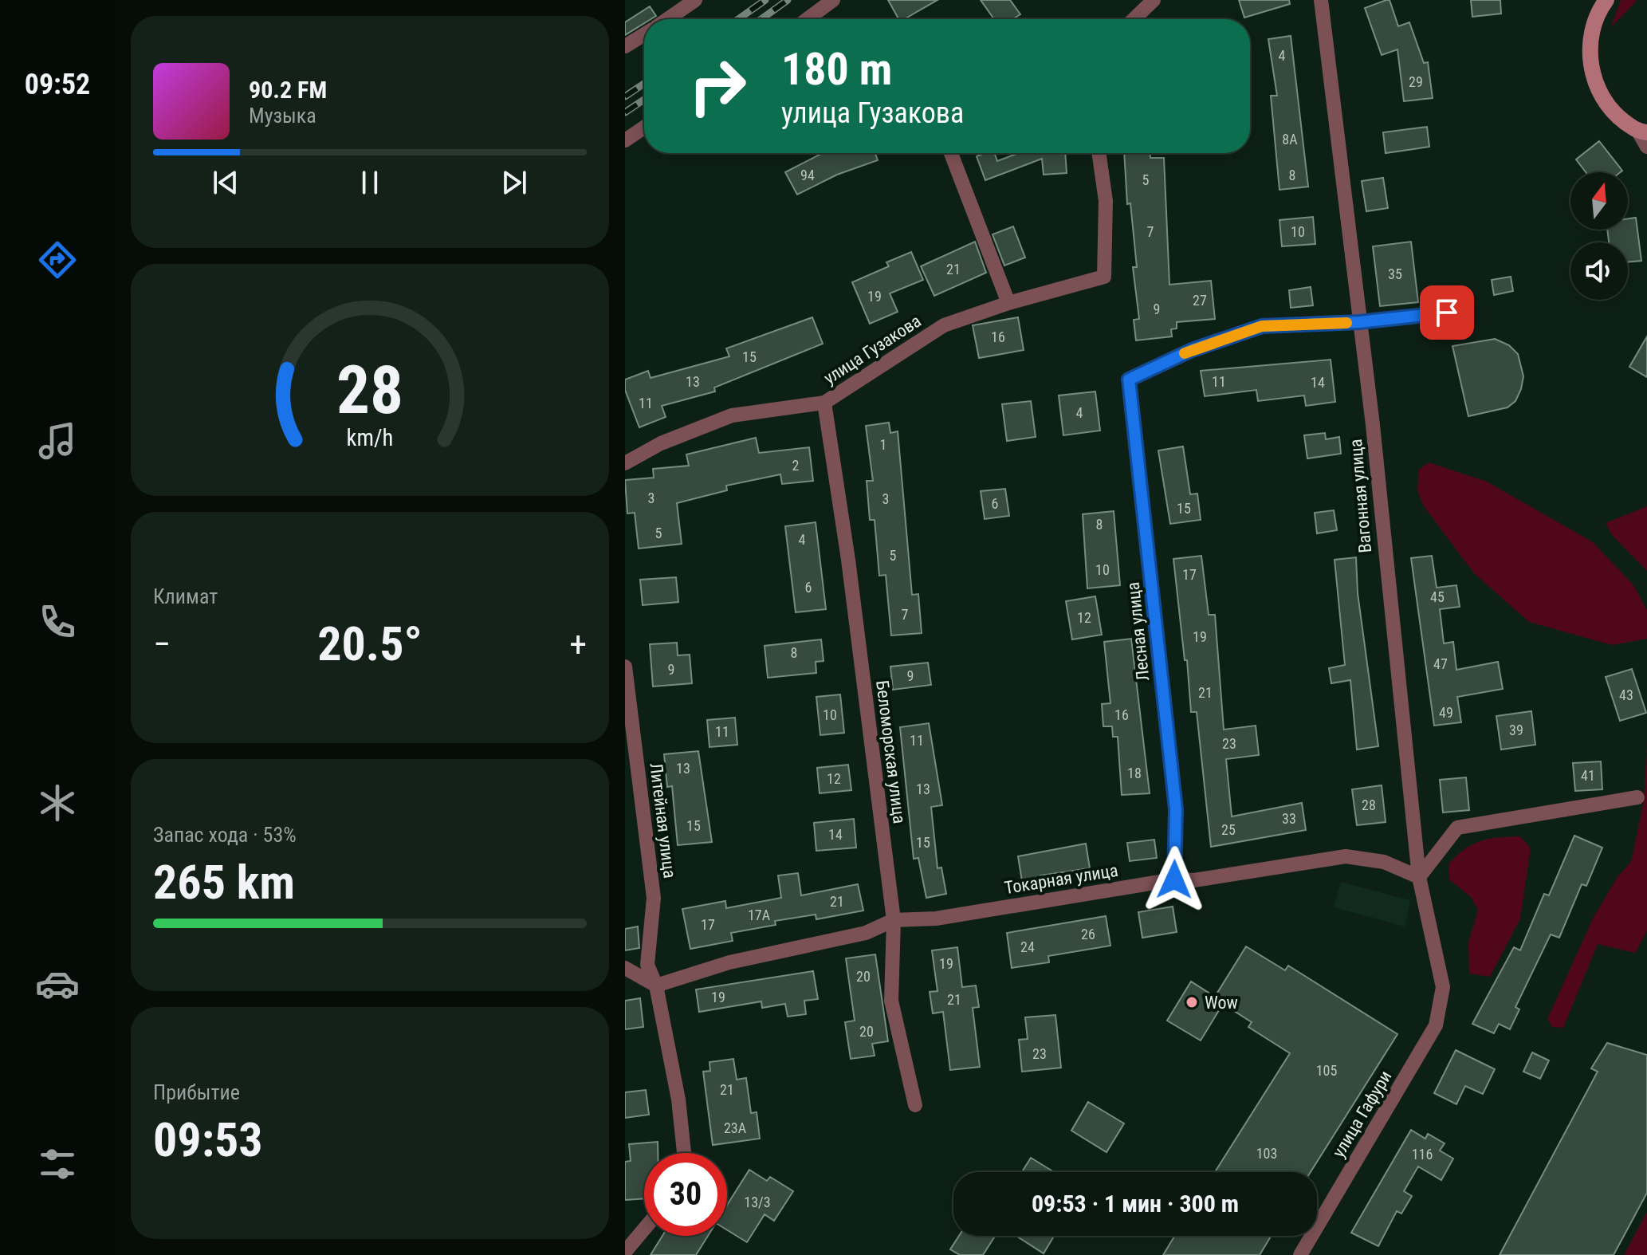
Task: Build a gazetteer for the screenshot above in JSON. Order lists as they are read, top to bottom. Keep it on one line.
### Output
{"streets":{"street":["улица Гузакова","Вагонная улица","Лесная улица","Беломорская улица","Литейная улица","Токарная улица","улица Гафури"]},"crossings":[["улица Гузакова","Беломорская улица"],["Вагонная улица","Лесная улица"],["Вагонная улица","Токарная улица"],["Вагонная улица","улица Гафури"],["Лесная улица","Токарная улица"],["Беломорская улица","Токарная улица"],["Литейная улица","Токарная улица"]],"places":["Wow"],"house_numbers":["4","29","8А","94","8","5","7","10","21","35","19","27","9","16","15","13","11","14","11","4","1","2","3","3","6","15","8","5","4","5","10","17","6","45","7","12","19","8","47","9","9","21","43","49","10","16","39","11","11","23","13","18","41","12","13","28","33","15","25","14","15","21","17А","17","26","24","19","20","19","21","20","23","105","21","23А","103","116","13/3"],"north":"top","page":{"tabs":"09:52","turn":["180 m","улица Гузакова"],"song":["90.2 FM","Музыка"],"tile":["Климат",["Запас хода · 53%","265 km"],["Прибытие","09:53"]],"heat":["−","20.5°","+"],"limit":"30","trip":"09:53 · 1 мин · 300 m","gauge":["28","km/h"]}}
